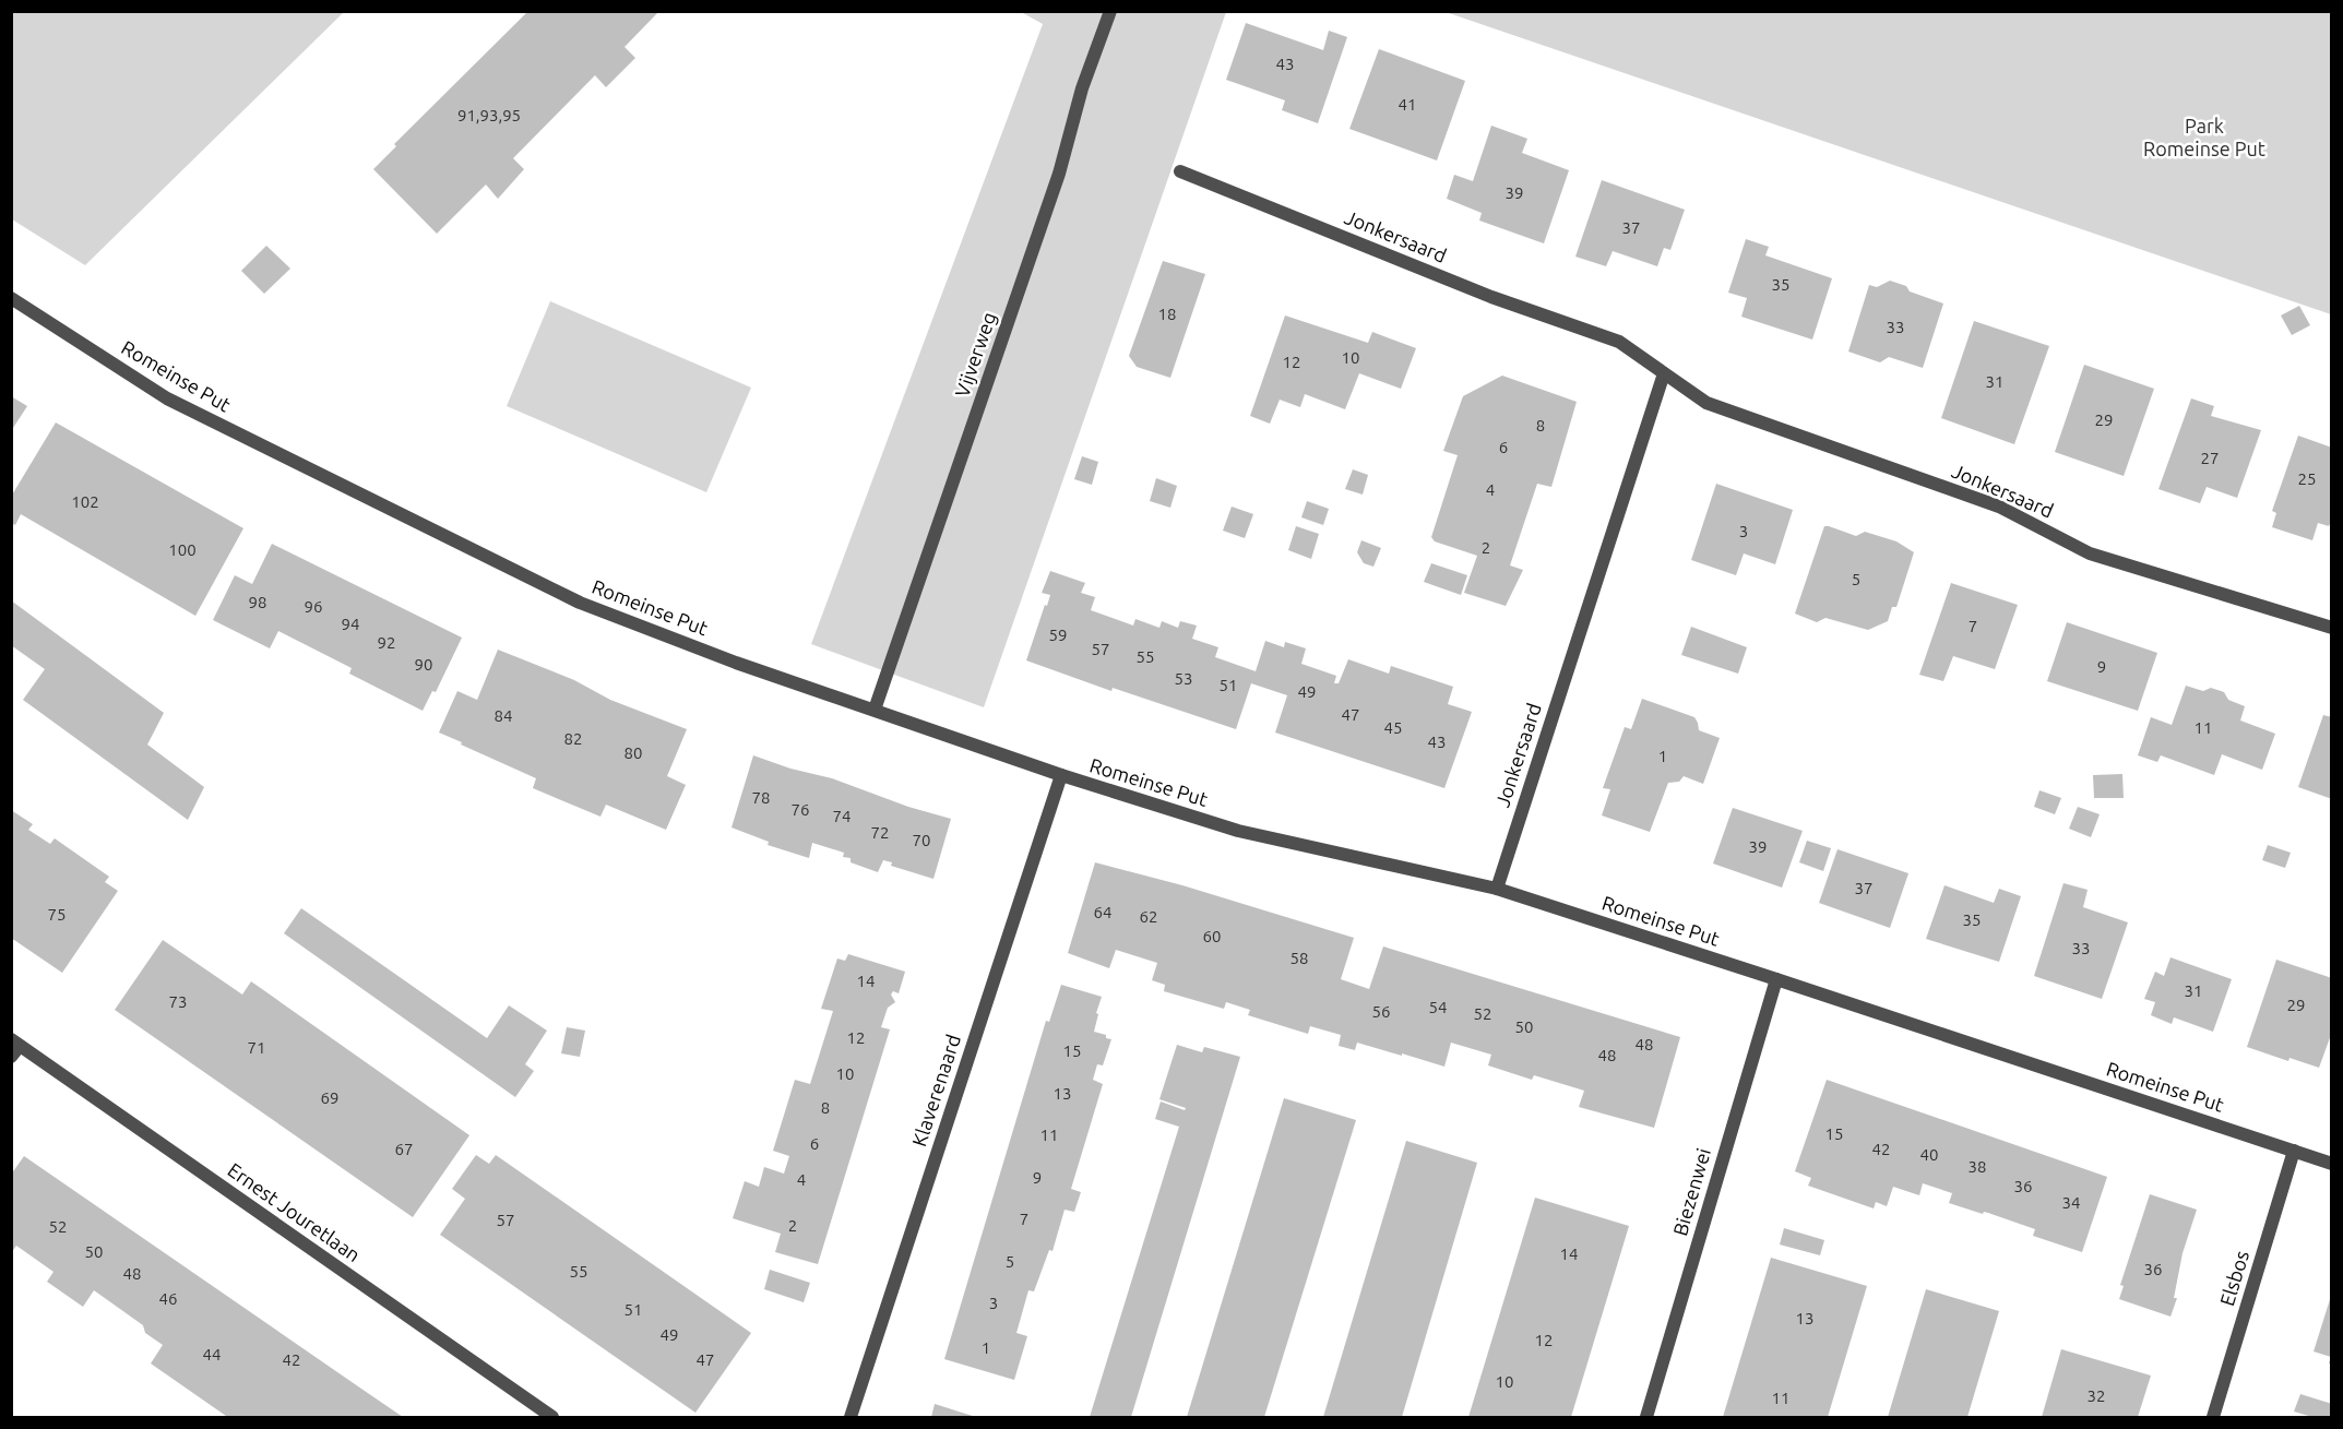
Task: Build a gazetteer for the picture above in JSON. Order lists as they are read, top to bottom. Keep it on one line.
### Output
{"streets":{"street":["Jonkersaard","Vijverweg","Romeinse Put","Klaverenaard","Biezenwei","Ernest Jouretlaan","Elsbos"]},"crossings":[["Jonkersaard","Romeinse Put"],["Vijverweg","Romeinse Put"],["Romeinse Put","Klaverenaard"],["Romeinse Put","Biezenwei"],["Romeinse Put","Elsbos"]],"parks":["Park Romeinse Put"],"house_numbers":["43","41","91,93,95","39","37","35","18","33","10","12","31","29","8","6","27","25","4","102","3","2","100","5","98","96","94","7","59","92","57","55","90","9","53","51","49","47","84","45","11","82","43","80","1","78","76","74","72","70","39","37","64","75","62","35","60","33","58","14","31","73","29","54","56","52","50","12","48","71","15","48","10","13","69","8","15","11","6","67","42","40","38","9","4","36","34","7","57","2","52","50","14","5","36","55","48","46","3","51","13","49","12","1","44","42","47","10","32","11"]}
